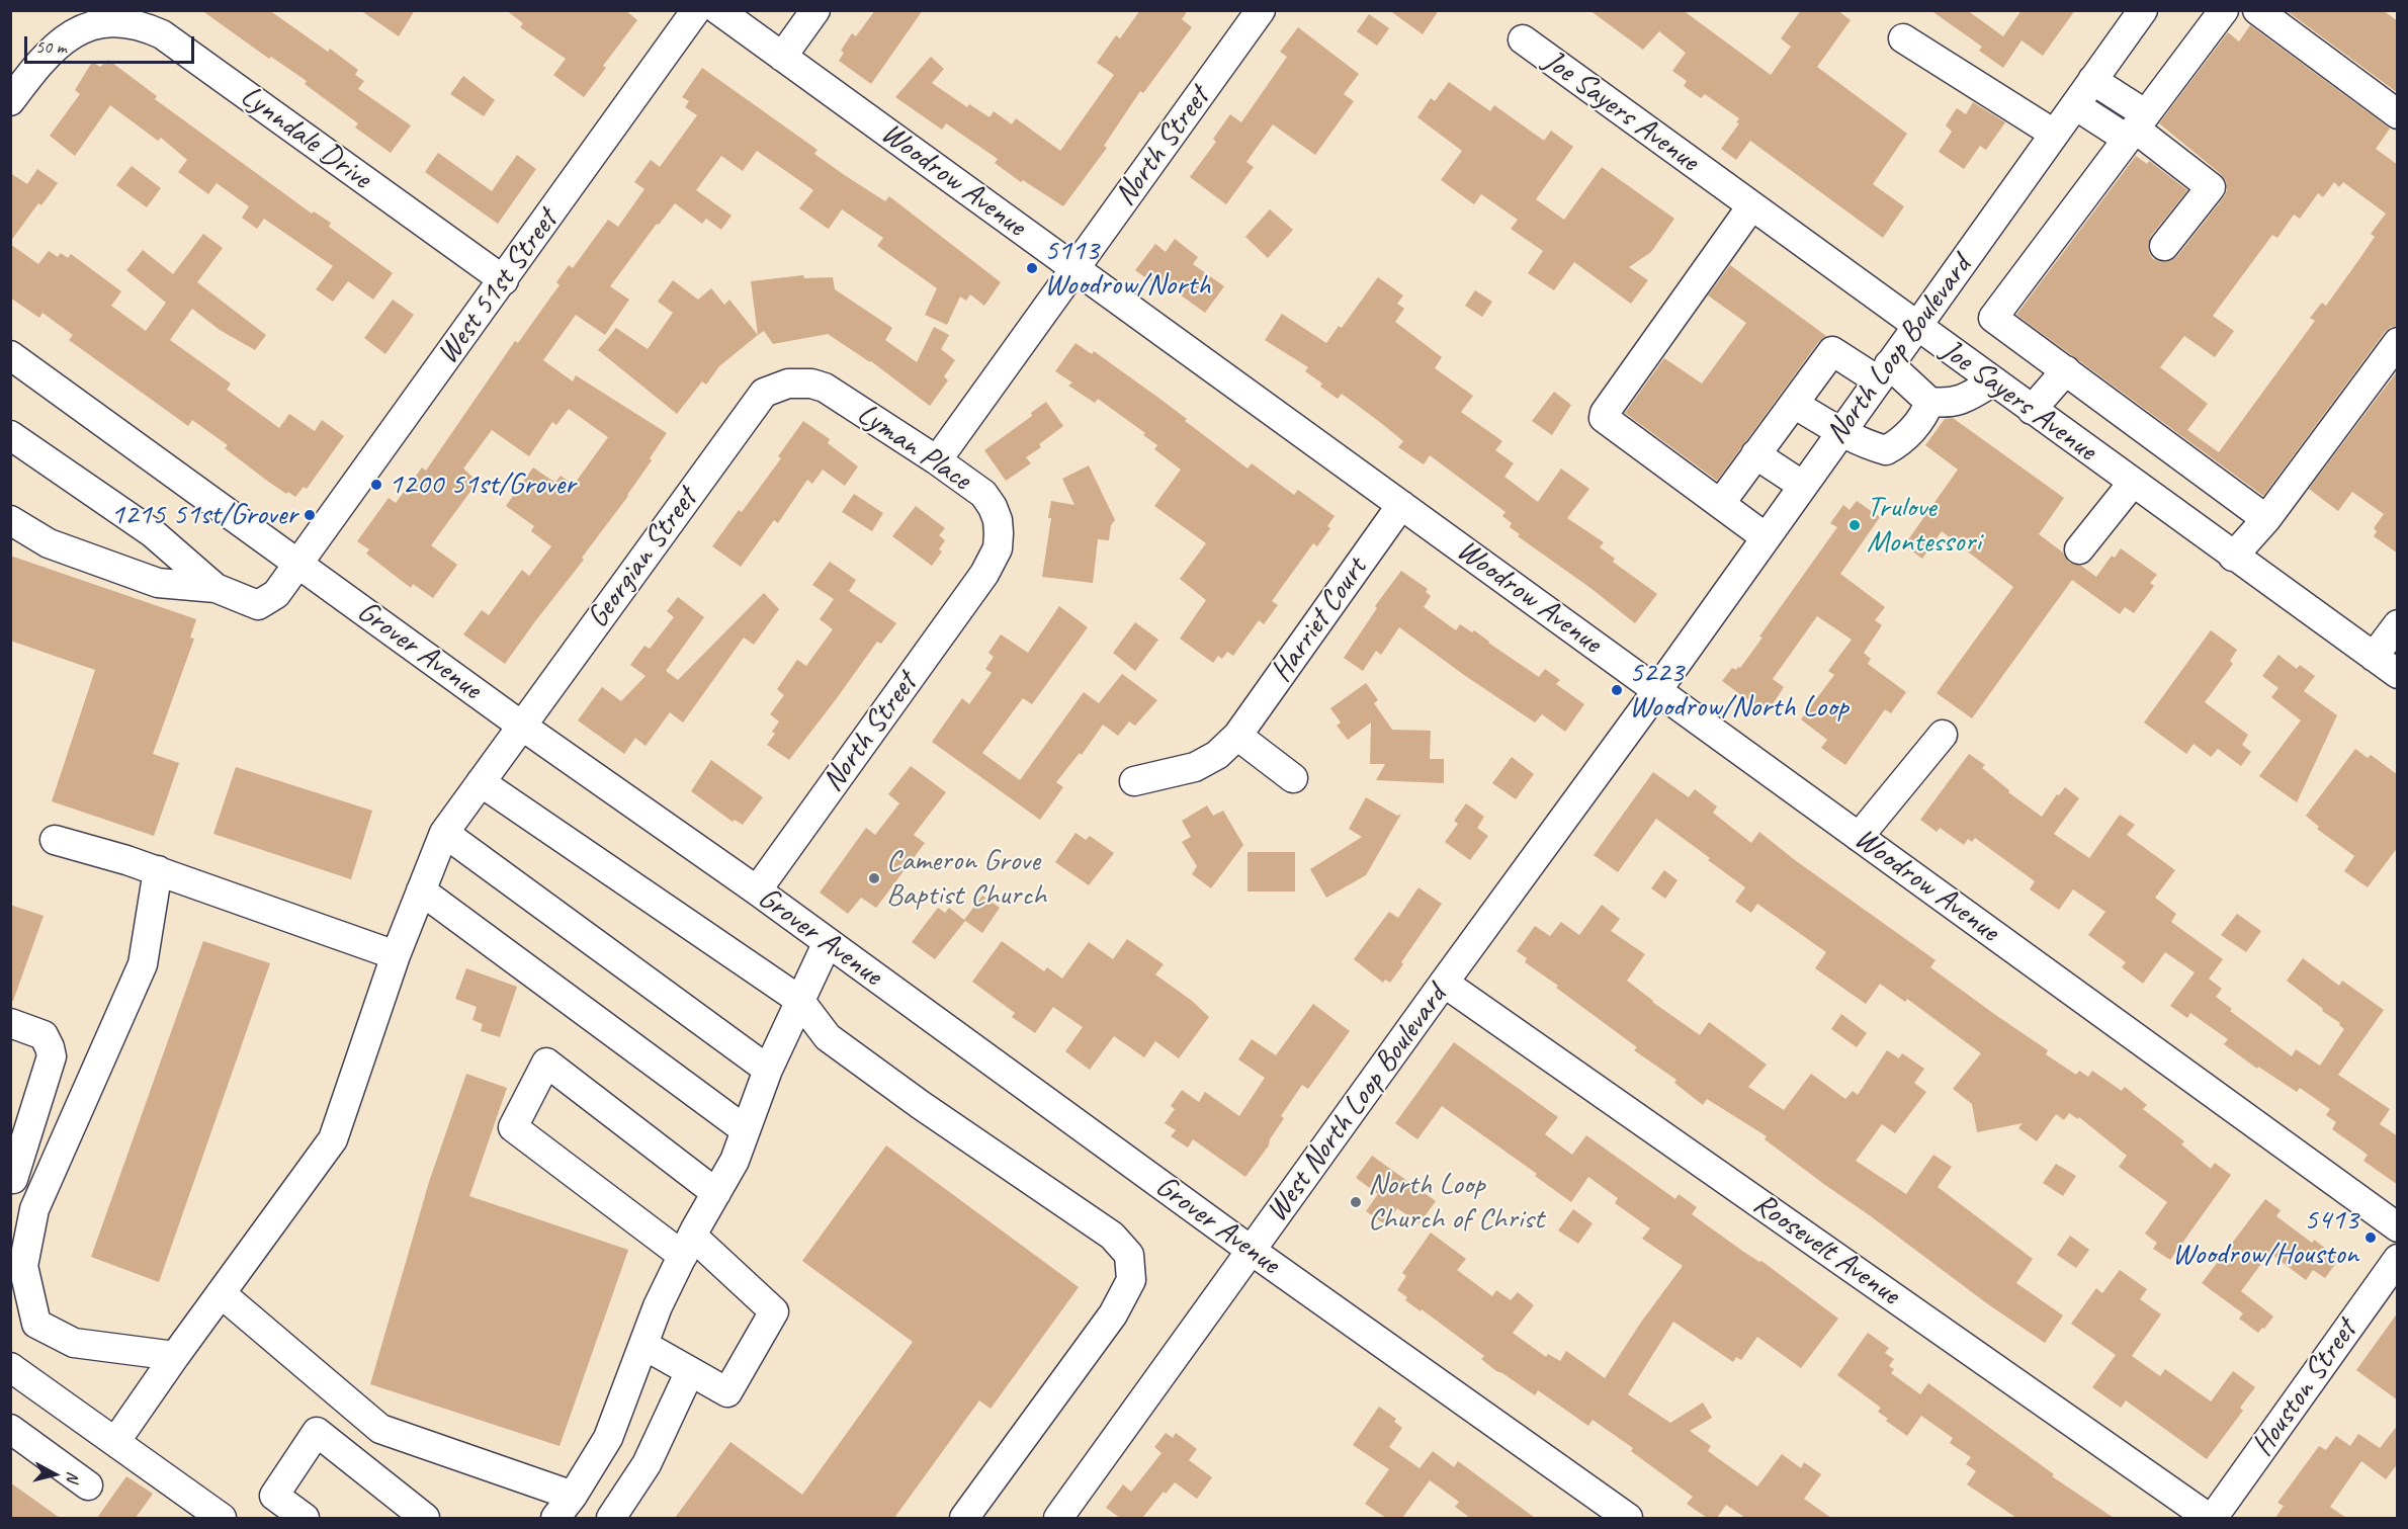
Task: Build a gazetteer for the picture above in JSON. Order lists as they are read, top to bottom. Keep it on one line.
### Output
{"streets":{"street":["Joe Sayers Avenue","Lynndale Drive","North Street","Woodrow Avenue","West 51st Street","North Loop Boulevard","Lyman Place","Georgian Street","Harriet Court","Grover Avenue","West North Loop Boulevard","Roosevelt Avenue","Houston Street"]},"crossings":[["Joe Sayers Avenue","North Loop Boulevard"],["Lynndale Drive","West 51st Street"],["North Street","Woodrow Avenue"],["North Street","Lyman Place"],["North Street","Grover Avenue"],["Woodrow Avenue","North Loop Boulevard"],["Woodrow Avenue","Harriet Court"],["Woodrow Avenue","West North Loop Boulevard"],["West 51st Street","Grover Avenue"],["North Loop Boulevard","West North Loop Boulevard"],["Lyman Place","Georgian Street"],["Georgian Street","Grover Avenue"],["Grover Avenue","West North Loop Boulevard"],["West North Loop Boulevard","Roosevelt Avenue"],["Roosevelt Avenue","Houston Street"]],"places":["5113 Woodrow/North","1200 51st/Grover","1215 51st/Grover","Trulove Montessori","5223 Woodrow/North Loop","Cameron Grove Baptist Church","North Loop Church of Christ","5413 Woodrow/Houston"],"scale_bar":"50 m","north":"right"}
